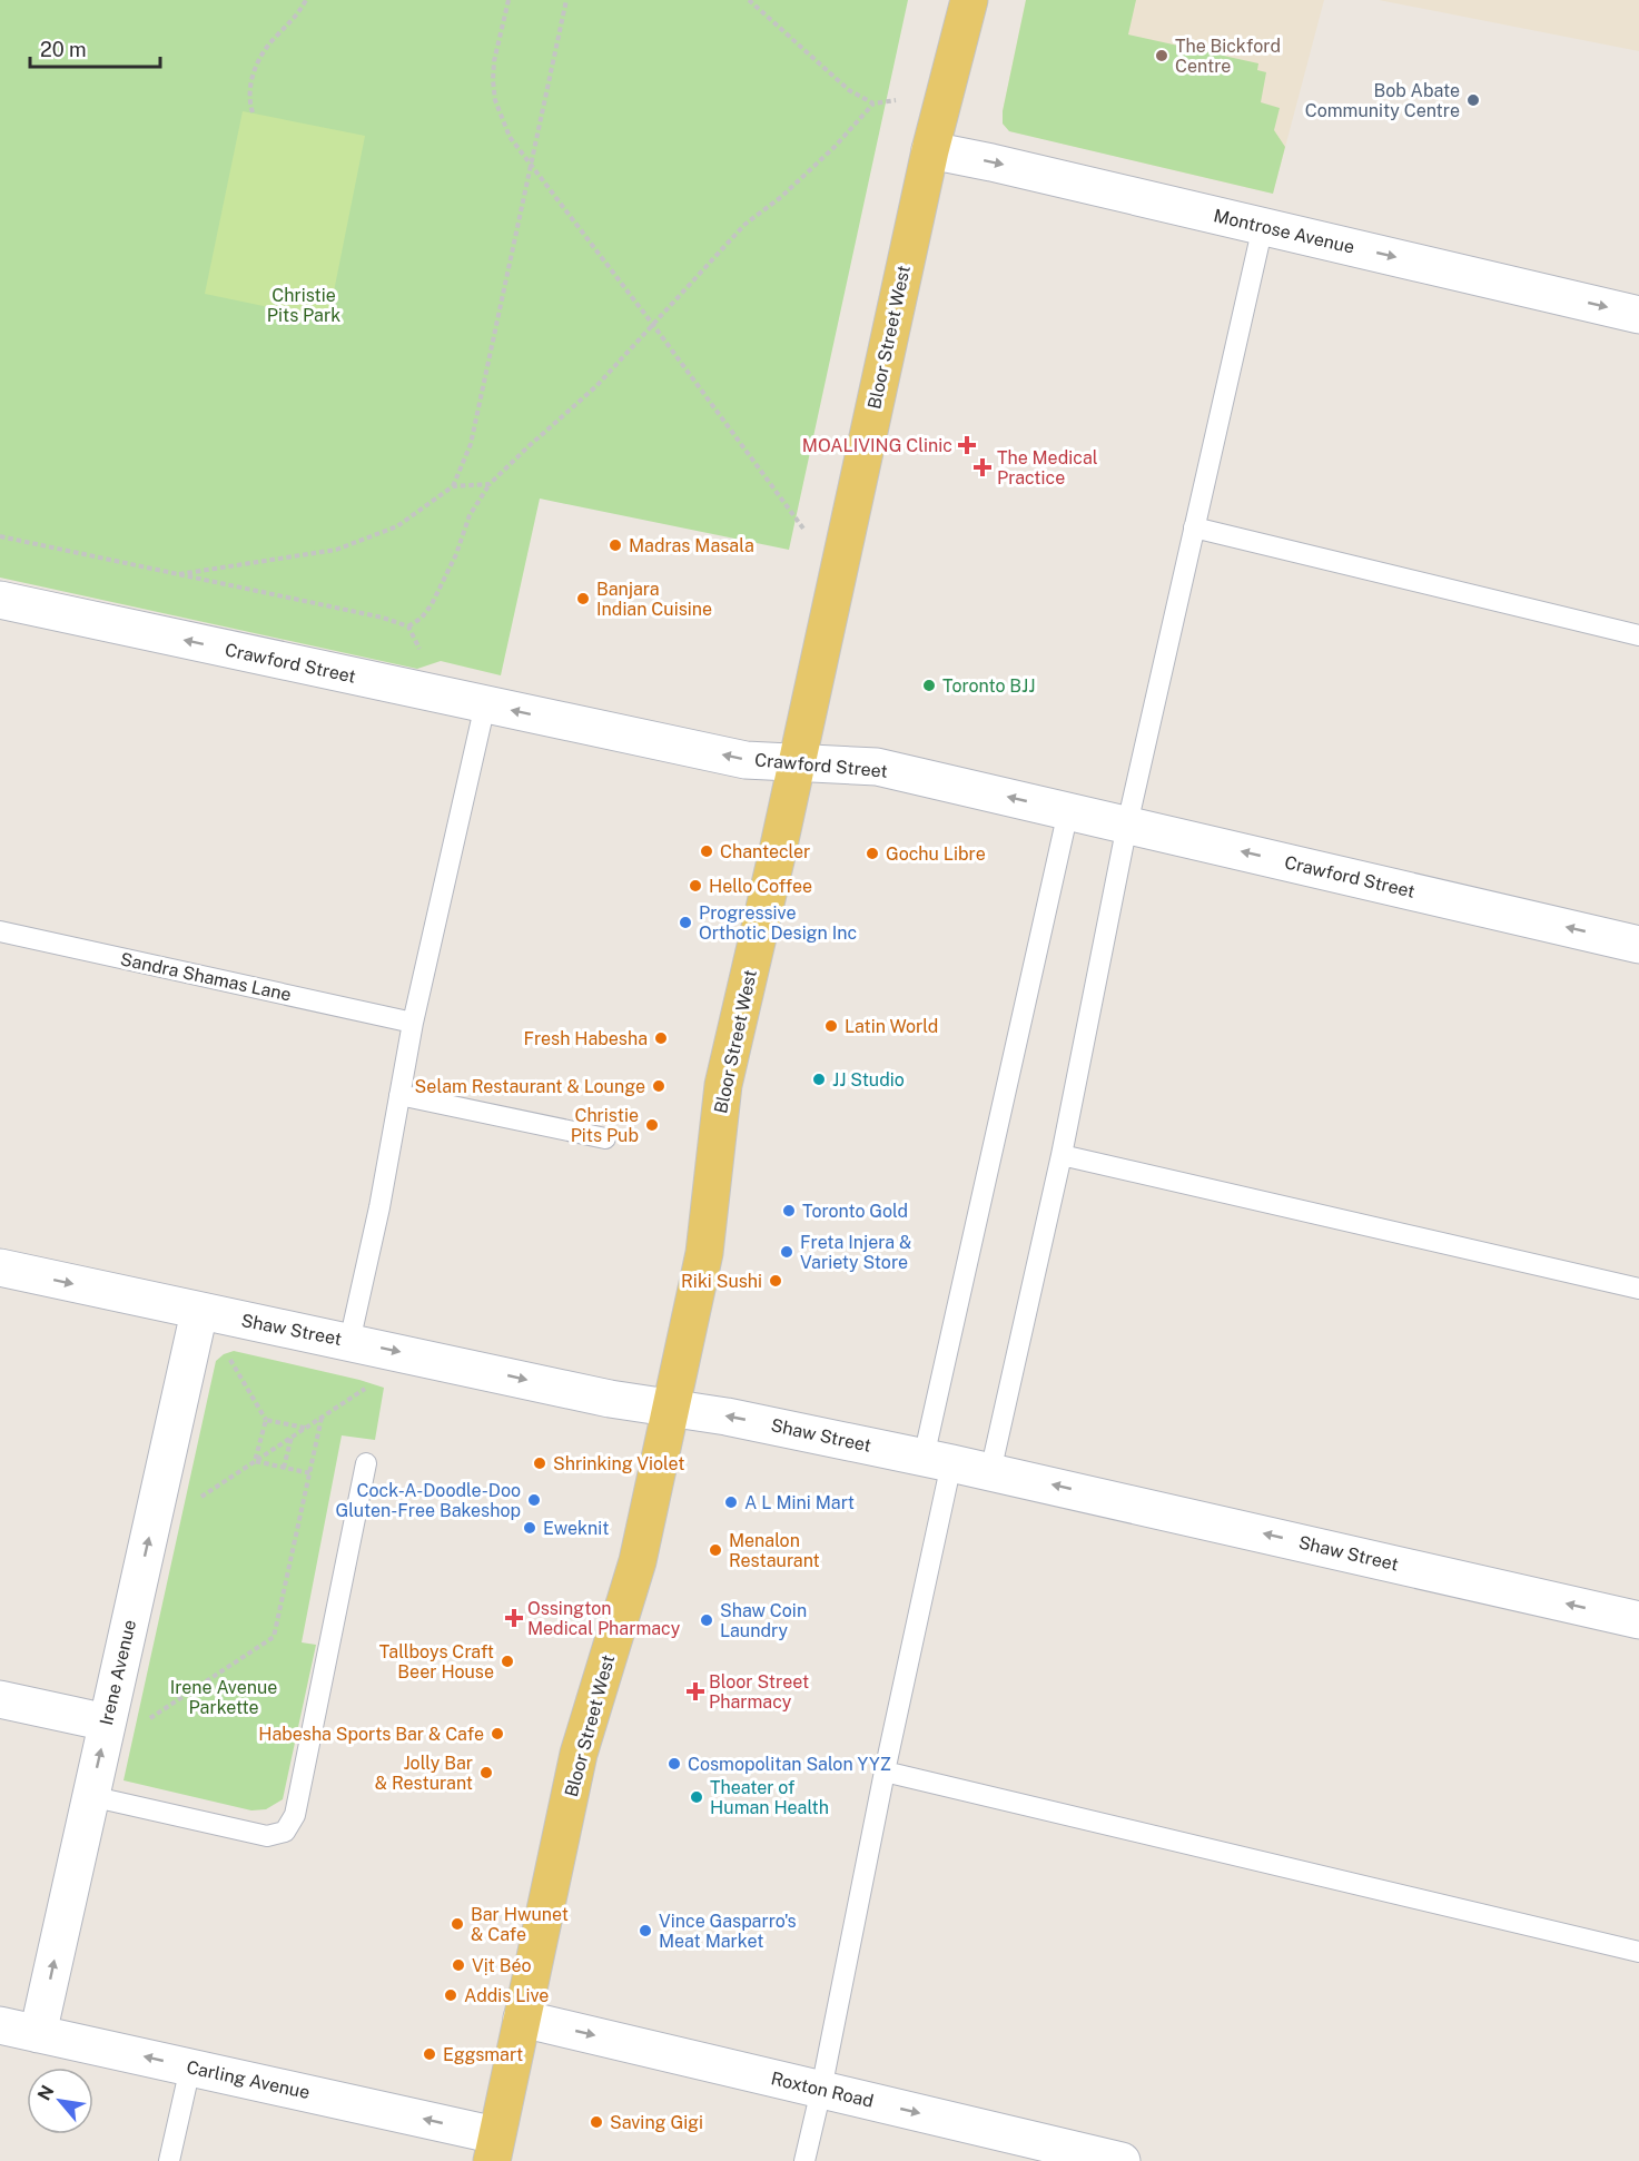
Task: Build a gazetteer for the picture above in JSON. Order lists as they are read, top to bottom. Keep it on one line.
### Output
{"streets":{"main road":["Bloor Street West"],"street":["Montrose Avenue","Crawford Street","Shaw Street","Irene Avenue","Carling Avenue","Roxton Road"],"lane":["Sandra Shamas Lane"]},"crossings":[["Montrose Avenue","Bloor Street West"],["Bloor Street West","Crawford Street"],["Bloor Street West","Shaw Street"],["Bloor Street West","Carling Avenue"],["Bloor Street West","Roxton Road"],["Shaw Street","Irene Avenue"],["Irene Avenue","Carling Avenue"]],"one_way":["Montrose Avenue","Crawford Street","Irene Avenue","Carling Avenue","Roxton Road"],"parks":["Christie Pits Park","Irene Avenue Parkette"],"places":{"other":["The Bickford Centre","Bob Abate Community Centre","Madras Masala","Banjara Indian Cuisine","Toronto BJJ","Chantecler","Gochu Libre","Hello Coffee","Progressive Orthotic Design Inc","Latin World","Fresh Habesha","JJ Studio","Selam Restaurant & Lounge","Christie Pits Pub","Toronto Gold","Freta Injera & Variety Store","Riki Sushi","Shrinking Violet","Cock-A-Doodle-Doo Gluten-Free Bakeshop","A L Mini Mart","Eweknit","Menalon Restaurant","Shaw Coin Laundry","Tallboys Craft Beer House","Habesha Sports Bar & Cafe","Cosmopolitan Salon YYZ","Jolly Bar & Resturant","Theater of Human Health","Bar Hwunet & Cafe","Vince Gasparro's Meat Market","Vịt Béo","Addis Live","Eggsmart","Saving Gigi"],"health":["MOALIVING Clinic","The Medical Practice","Ossington Medical Pharmacy","Bloor Street Pharmacy"]},"scale_bar":"20 m","north":"top left"}
